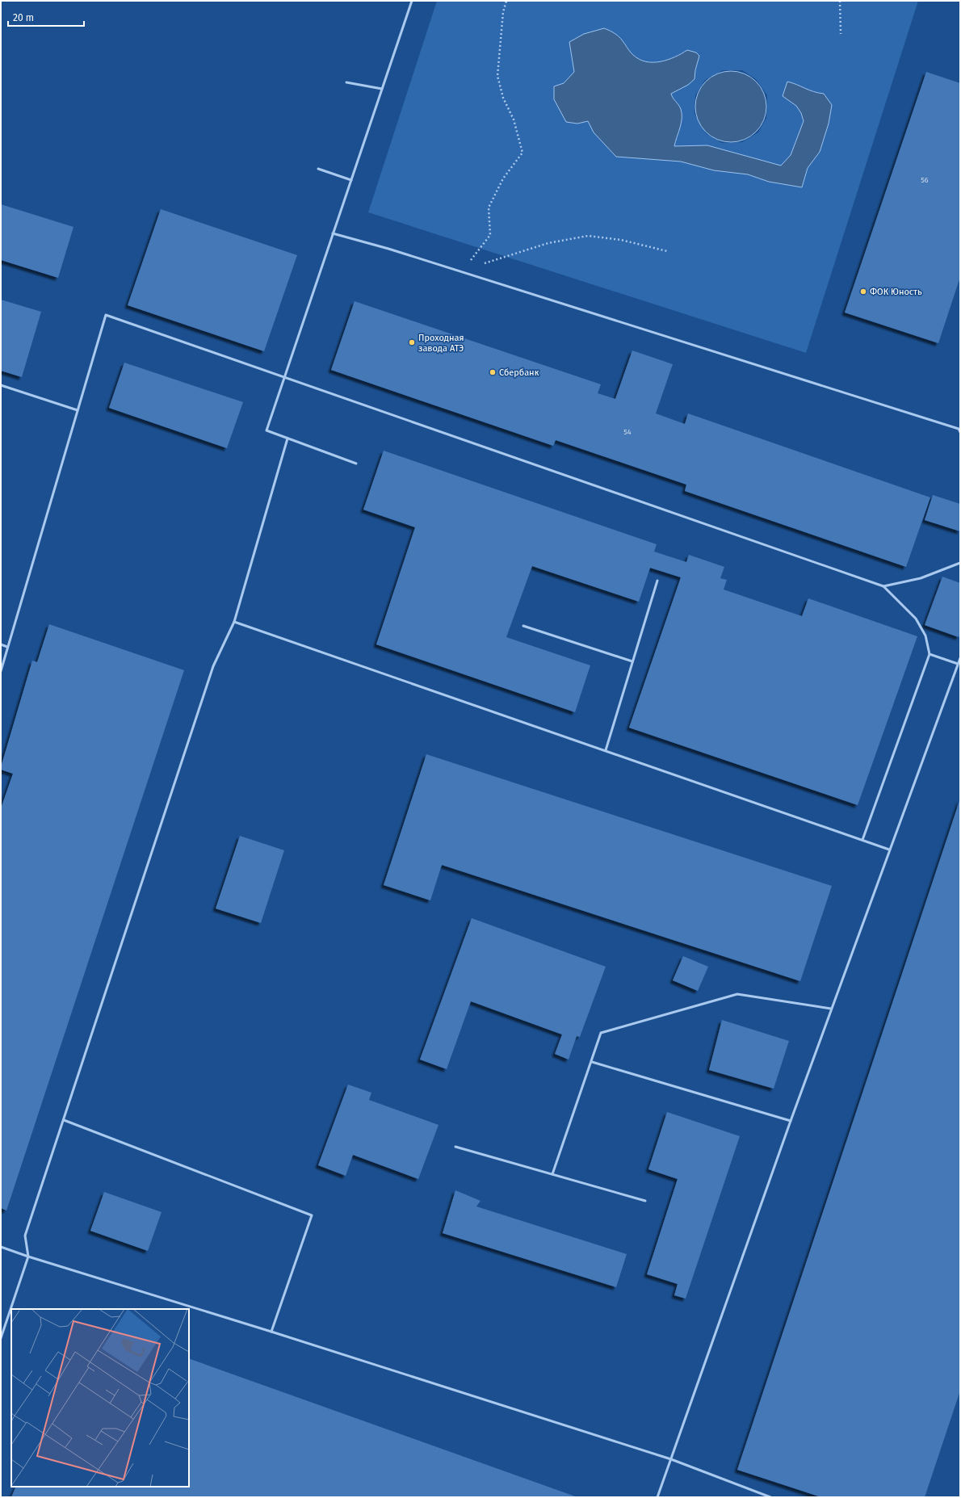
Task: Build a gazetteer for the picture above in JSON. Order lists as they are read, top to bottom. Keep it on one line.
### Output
{"places":["ФОК Юность","Проходная завода АТЭ","Сбербанк"],"house_numbers":["56","54"],"scale_bar":"20 m"}
